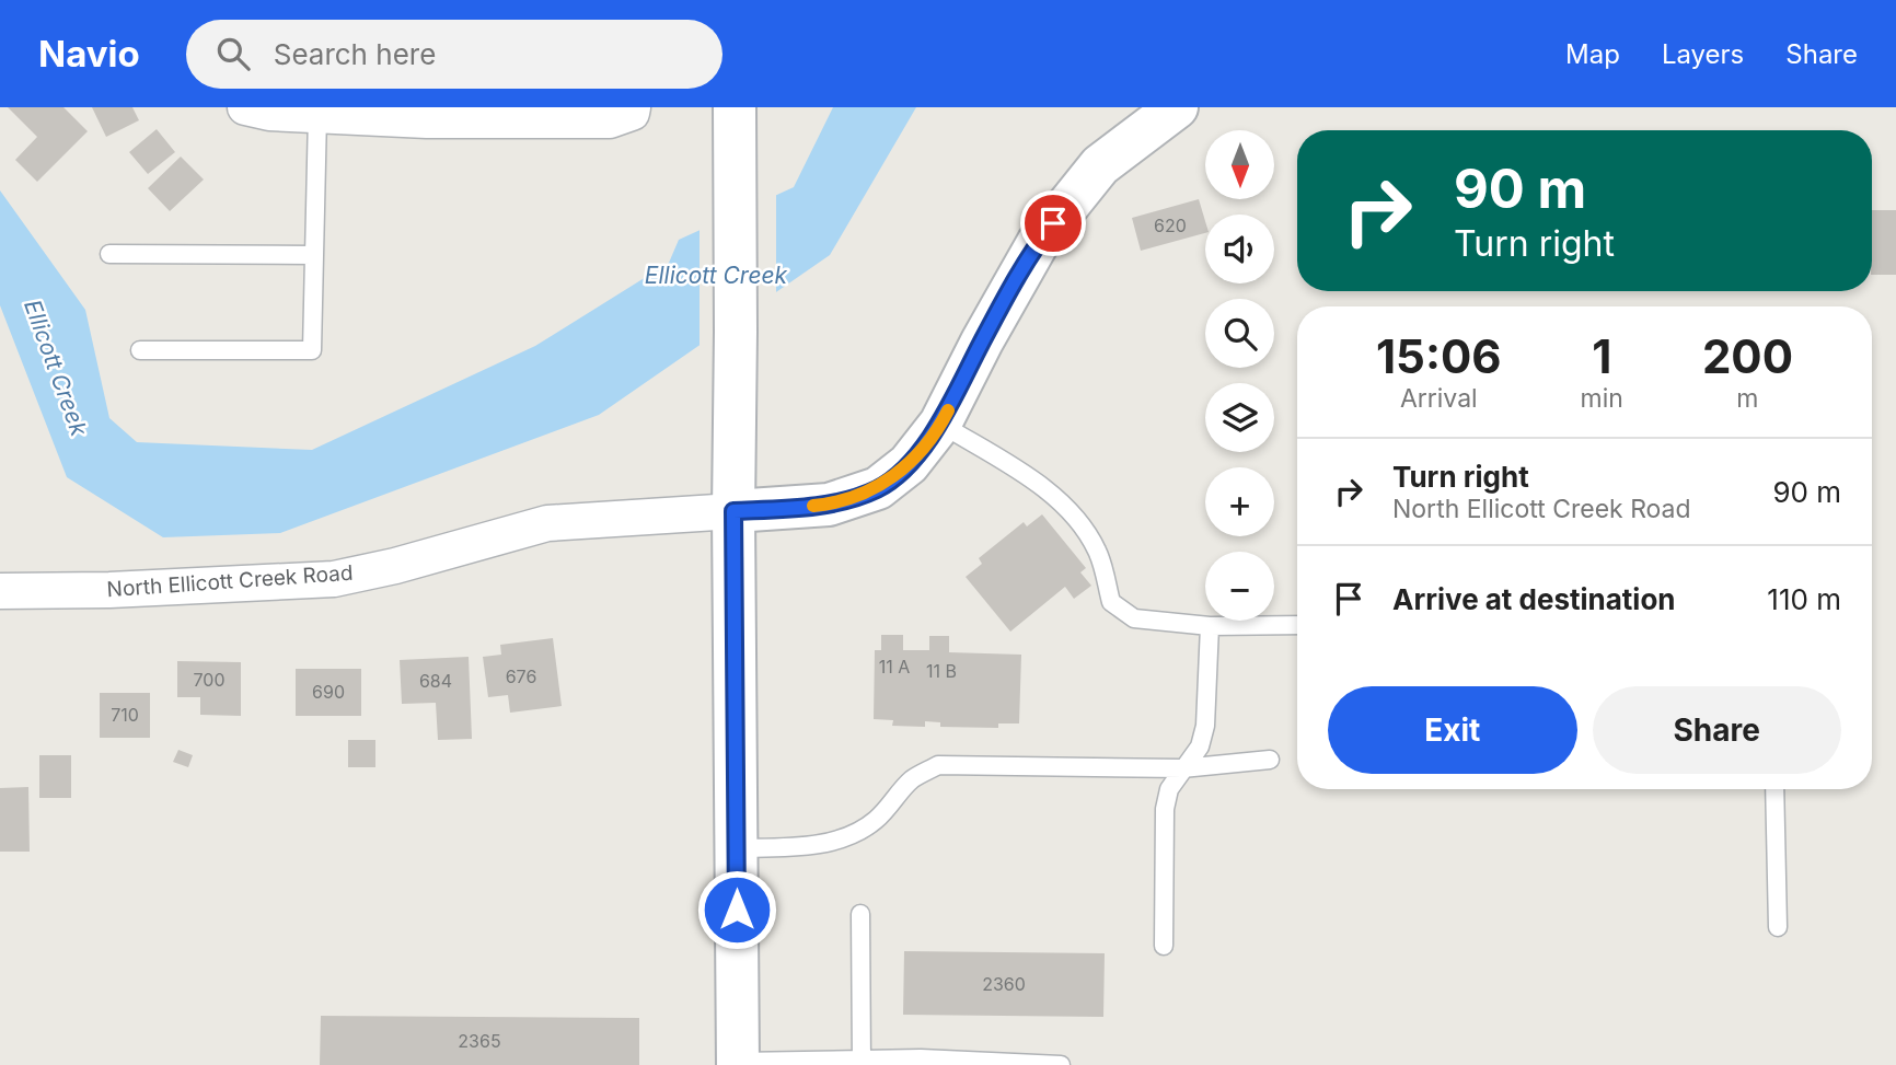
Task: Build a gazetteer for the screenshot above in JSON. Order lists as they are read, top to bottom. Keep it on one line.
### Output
{"streets":{"main road":["North Ellicott Creek Road"]},"water":["Ellicott Creek"],"house_numbers":["620","11 A","11 B","676","700","684","690","710","2360","2365"],"north":"bottom","page":{"header":"Navio","search":"Search here","nav":["Map","Layers","Share"],"map_buttons":["+","−"],"turn":["90 m","Turn right"],"eta":["15:06","Arrival","1","min","200","m"],"list":[{"name":"Turn right","note":"North Ellicott Creek Road","value":"90 m"},{"name":"Arrive at destination","value":"110 m"}],"buttons":["Exit","Share"]}}
